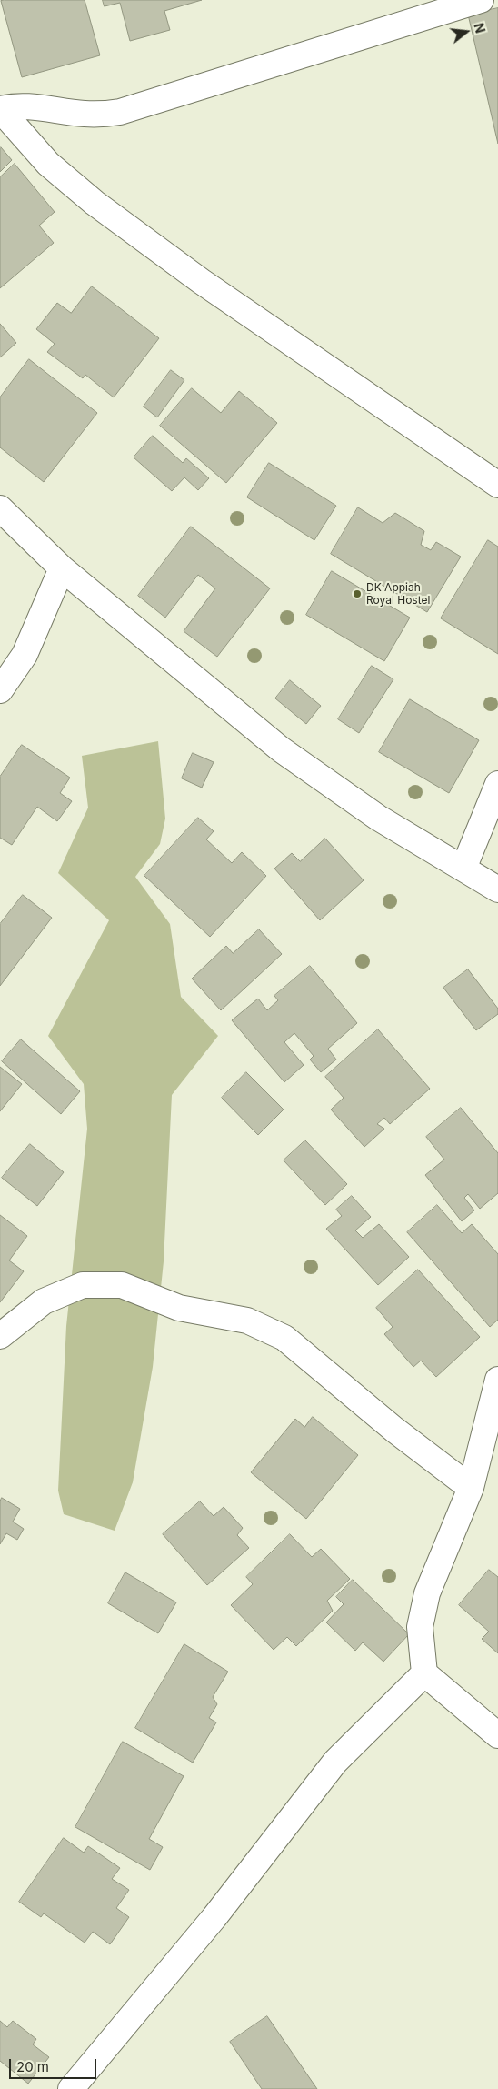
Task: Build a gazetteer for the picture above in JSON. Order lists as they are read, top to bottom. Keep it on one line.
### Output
{"places":["DK Appiah Royal Hostel"],"scale_bar":"20 m","north":"right"}
